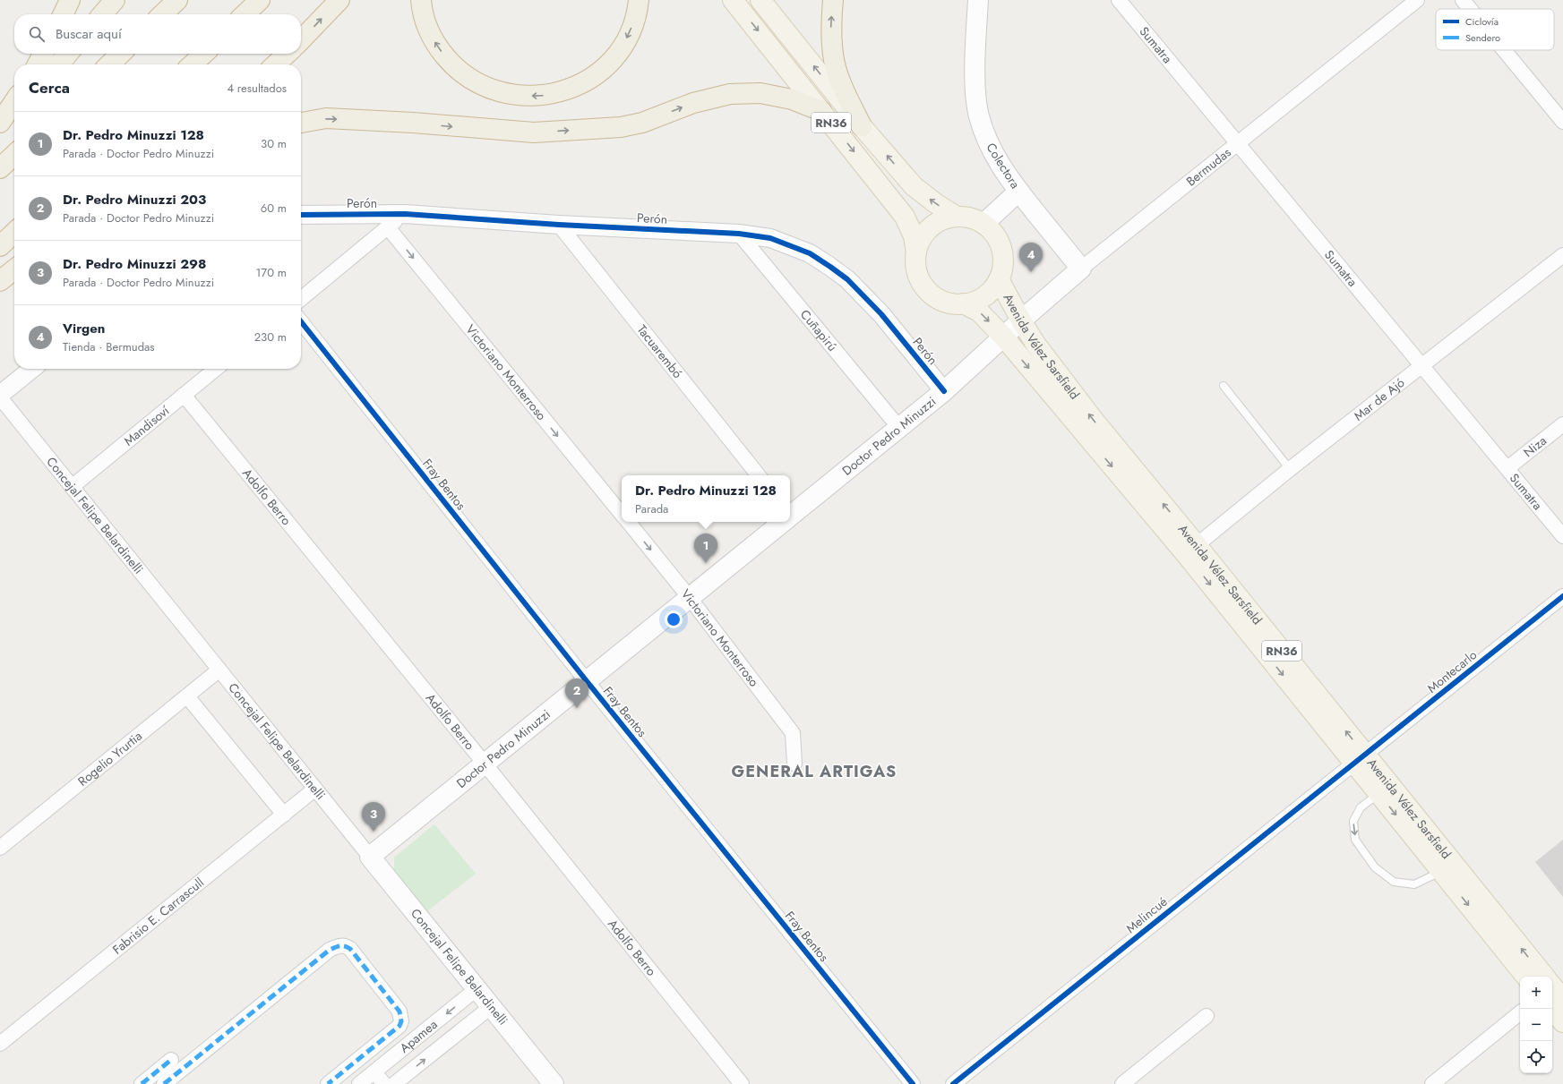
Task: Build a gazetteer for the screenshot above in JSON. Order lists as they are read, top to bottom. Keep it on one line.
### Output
{"streets":{"main road":["RN36","Colectora","Bermudas","Avenida Vélez Sarsfield","Doctor Pedro Minuzzi","Concejal Felipe Belardinelli"],"street":["Sumatra","Perón","Cuñapirú","Tacuarembó","Victoriano Monterroso","Mar de Ajó","Mandisoví","Niza","Fray Bentos","Adolfo Berro","Montecarlo","Rogelio Yrurtia","Melincué","Fabrisio E. Carrascull","Apamea"]},"crossings":[["Sumatra","Bermudas"],["Sumatra","Mar de Ajó"],["Sumatra","Niza"],["RN36","Avenida Vélez Sarsfield"],["Colectora","Bermudas"],["Bermudas","Avenida Vélez Sarsfield"],["Bermudas","Doctor Pedro Minuzzi"],["Perón","Cuñapirú"],["Perón","Tacuarembó"],["Perón","Doctor Pedro Minuzzi"],["Cuñapirú","Doctor Pedro Minuzzi"],["Avenida Vélez Sarsfield","Mar de Ajó"],["Avenida Vélez Sarsfield","Doctor Pedro Minuzzi"],["Avenida Vélez Sarsfield","Montecarlo"],["Avenida Vélez Sarsfield","Melincué"],["Victoriano Monterroso","Doctor Pedro Minuzzi"],["Mandisoví","Adolfo Berro"],["Mandisoví","Concejal Felipe Belardinelli"],["Doctor Pedro Minuzzi","Fray Bentos"],["Doctor Pedro Minuzzi","Adolfo Berro"],["Doctor Pedro Minuzzi","Concejal Felipe Belardinelli"],["Concejal Felipe Belardinelli","Rogelio Yrurtia"],["Concejal Felipe Belardinelli","Fabrisio E. Carrascull"],["Concejal Felipe Belardinelli","Apamea"],["Montecarlo","Melincué"]],"one_way":["Victoriano Monterroso"],"districts":["GENERAL ARTIGAS"],"legend":["Ciclovía","Sendero"],"page":{"search":"Buscar aquí","heading":["Cerca","4 resultados"],"list":[{"mark":"1","name":"Dr. Pedro Minuzzi 128","note":"Parada · Doctor Pedro Minuzzi","value":"30 m"},{"mark":"2","name":"Dr. Pedro Minuzzi 203","note":"Parada · Doctor Pedro Minuzzi","value":"60 m"},{"mark":"3","name":"Dr. Pedro Minuzzi 298","note":"Parada · Doctor Pedro Minuzzi","value":"170 m"},{"mark":"4","name":"Virgen","note":"Tienda · Bermudas","value":"230 m"}],"pins":["4","1","2","3"],"popup":["Dr. Pedro Minuzzi 128","Parada"],"map_buttons":["+","−"]}}
